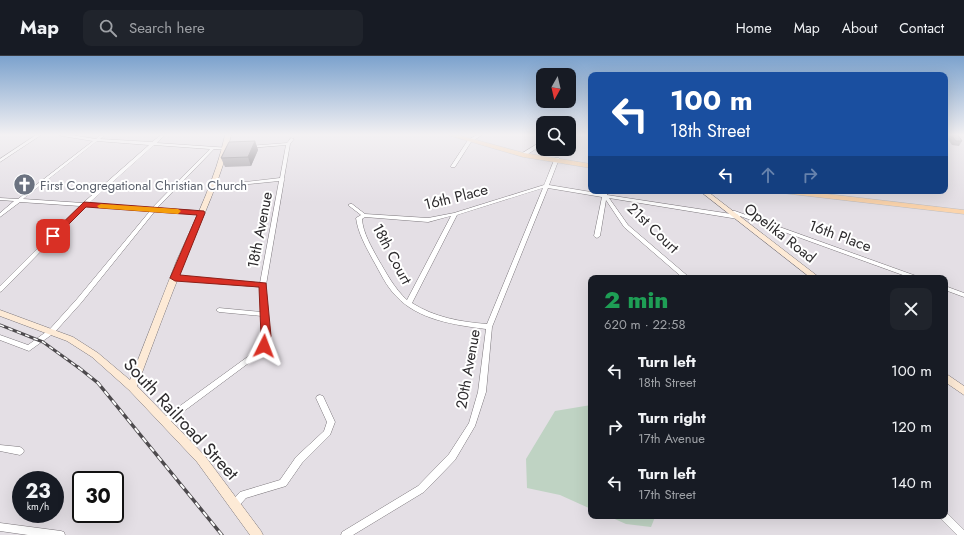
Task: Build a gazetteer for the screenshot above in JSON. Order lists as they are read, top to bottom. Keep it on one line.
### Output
{"streets":{"street":["16th Place","21st Court","18th Avenue","Opelika Road","18th Court","20th Avenue","South Railroad Street"]},"crossings":[["16th Place","Opelika Road"],["16th Place","18th Court"],["16th Place","20th Avenue"],["18th Avenue","South Railroad Street"]],"places":{"church":["First Congregational Christian Church"]},"north":"bottom","page":{"header":"Map","search":"Search here","nav":["Home","Map","About","Contact"],"turn":["100 m","18th Street"],"heading":["2 min","620 m · 22:58"],"list":[{"name":"Turn left","note":"18th Street","value":"100 m"},{"name":"Turn right","note":"17th Avenue","value":"120 m"},{"name":"Turn left","note":"17th Street","value":"140 m"}],"speed":"23 km/h","limit":"30"}}
